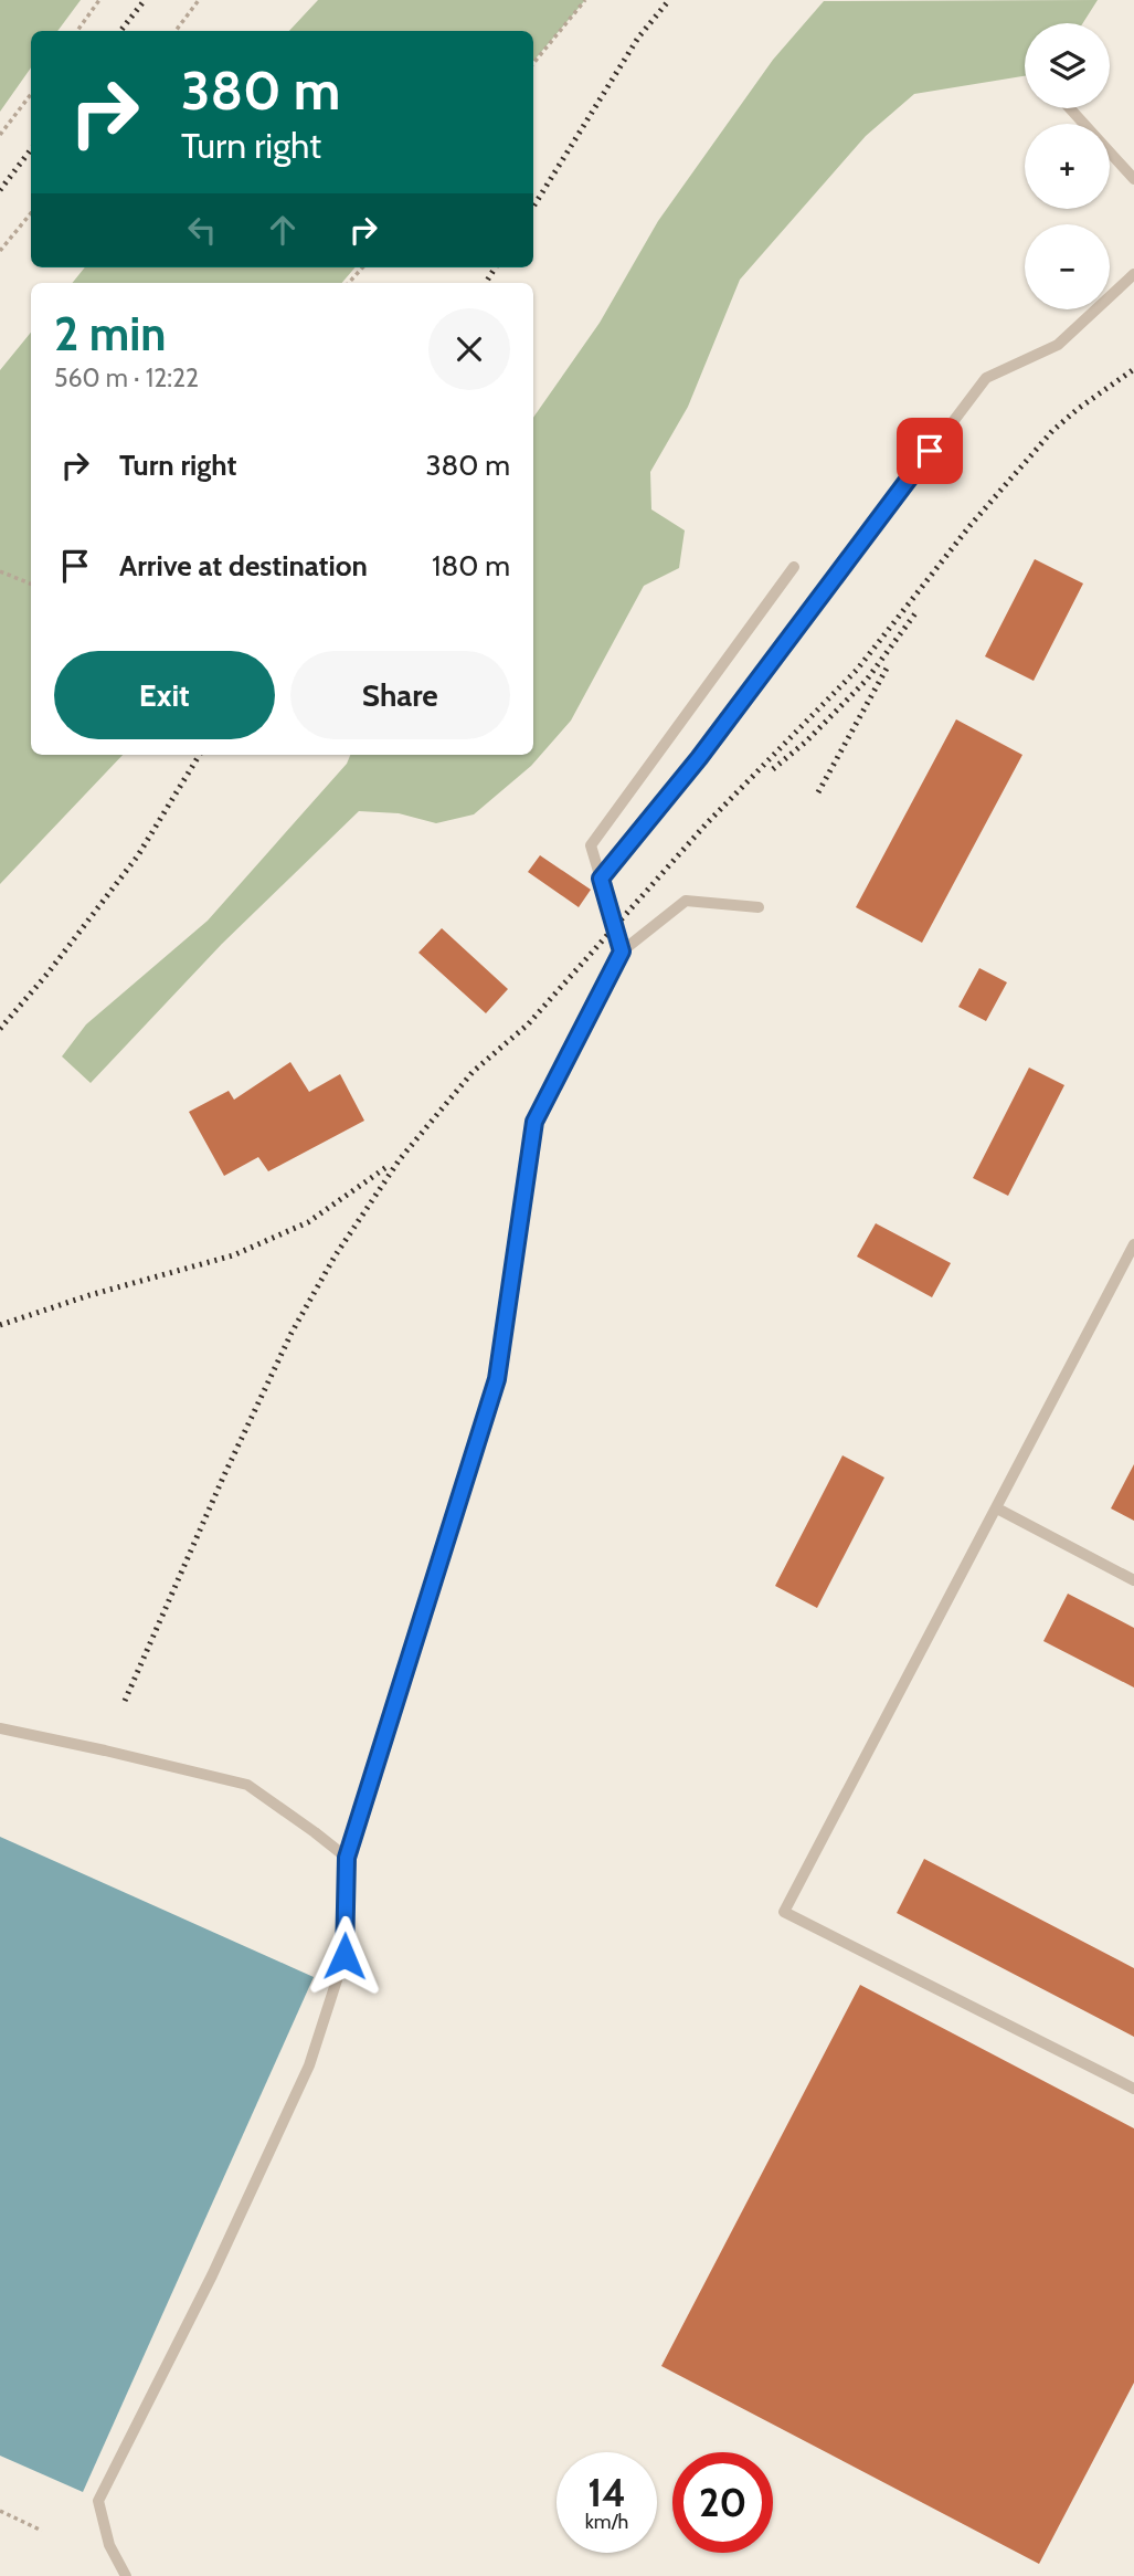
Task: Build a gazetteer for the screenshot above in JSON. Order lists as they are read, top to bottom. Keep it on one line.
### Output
{"page":{"map_buttons":["+","−"],"turn":["380 m","Turn right"],"heading":["2 min","560 m · 12:22"],"list":[{"name":"Turn right","value":"380 m"},{"name":"Arrive at destination","value":"180 m"}],"buttons":["Exit","Share"],"speed":"14 km/h","limit":"20"}}
